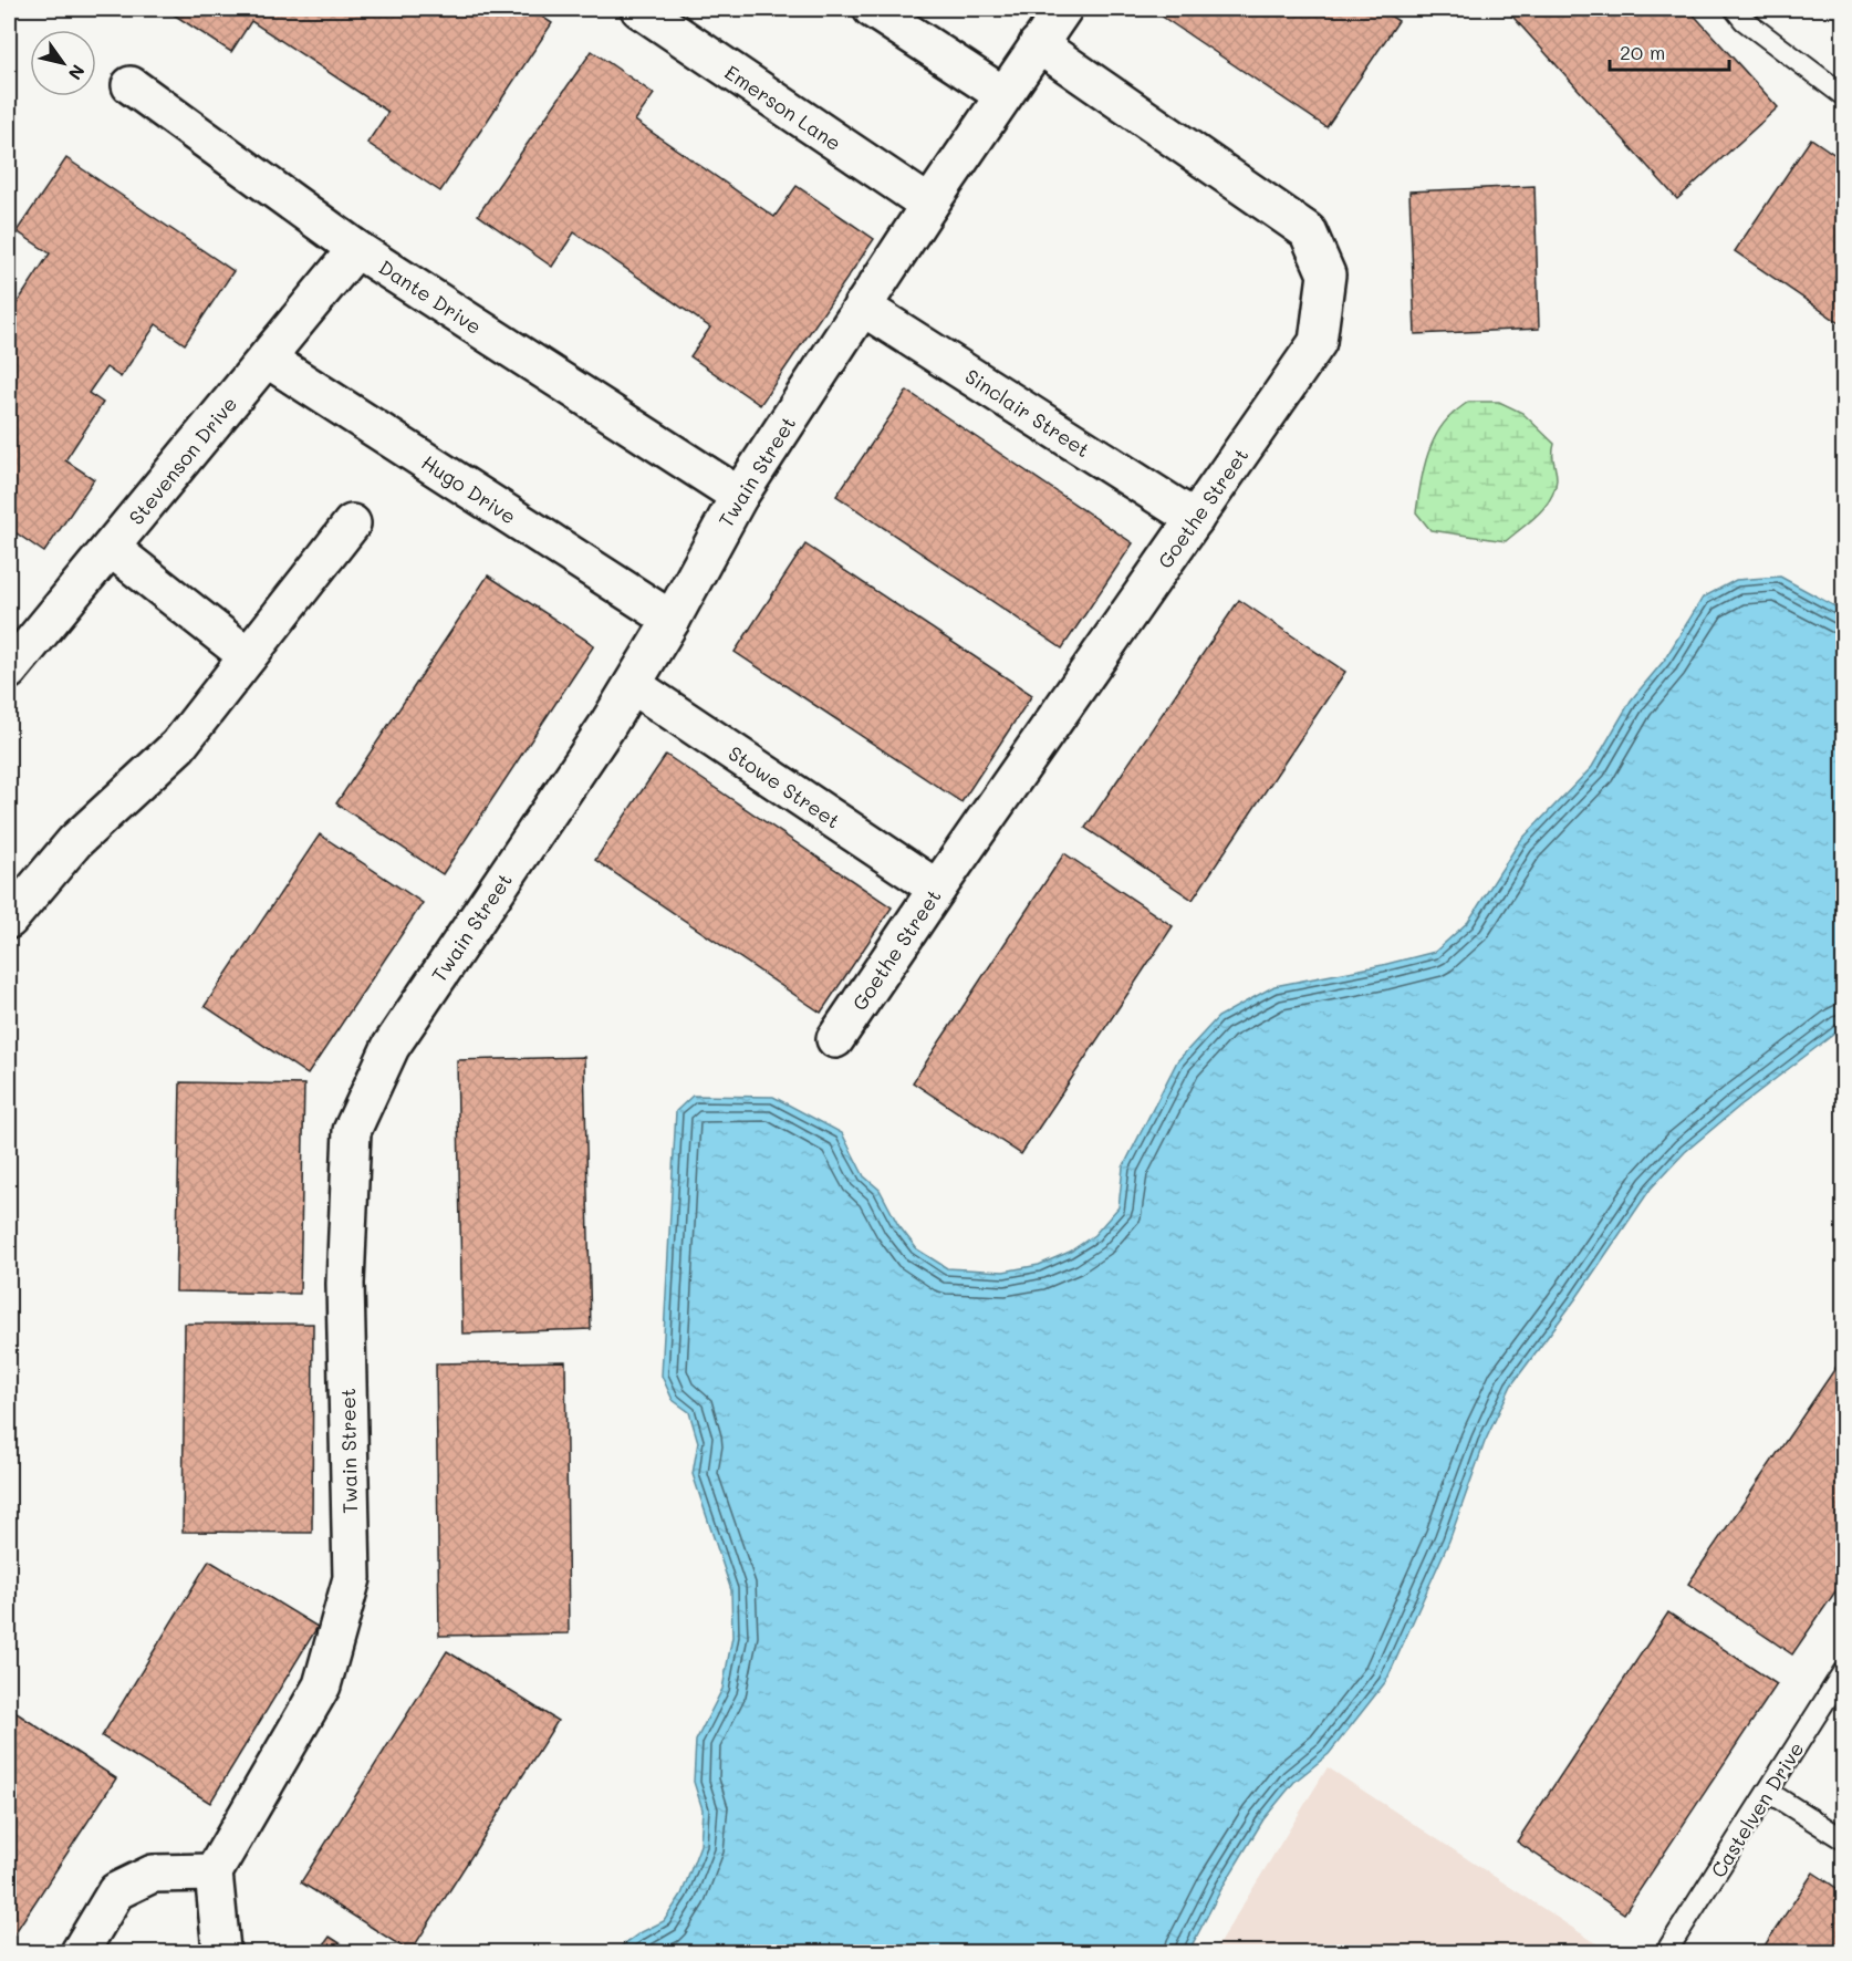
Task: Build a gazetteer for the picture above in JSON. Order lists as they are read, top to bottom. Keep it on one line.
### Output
{"streets":{"street":["Emerson Lane","Dante Drive","Sinclair Street","Stevenson Drive","Twain Street","Hugo Drive","Goethe Street","Stowe Street"],"lane":["Castelven Drive"]},"crossings":[["Emerson Lane","Twain Street"],["Dante Drive","Stevenson Drive"],["Dante Drive","Twain Street"],["Sinclair Street","Twain Street"],["Sinclair Street","Goethe Street"],["Stevenson Drive","Hugo Drive"],["Twain Street","Hugo Drive"],["Twain Street","Goethe Street"],["Twain Street","Stowe Street"],["Goethe Street","Stowe Street"]],"scale_bar":"20 m","north":"bottom right"}
